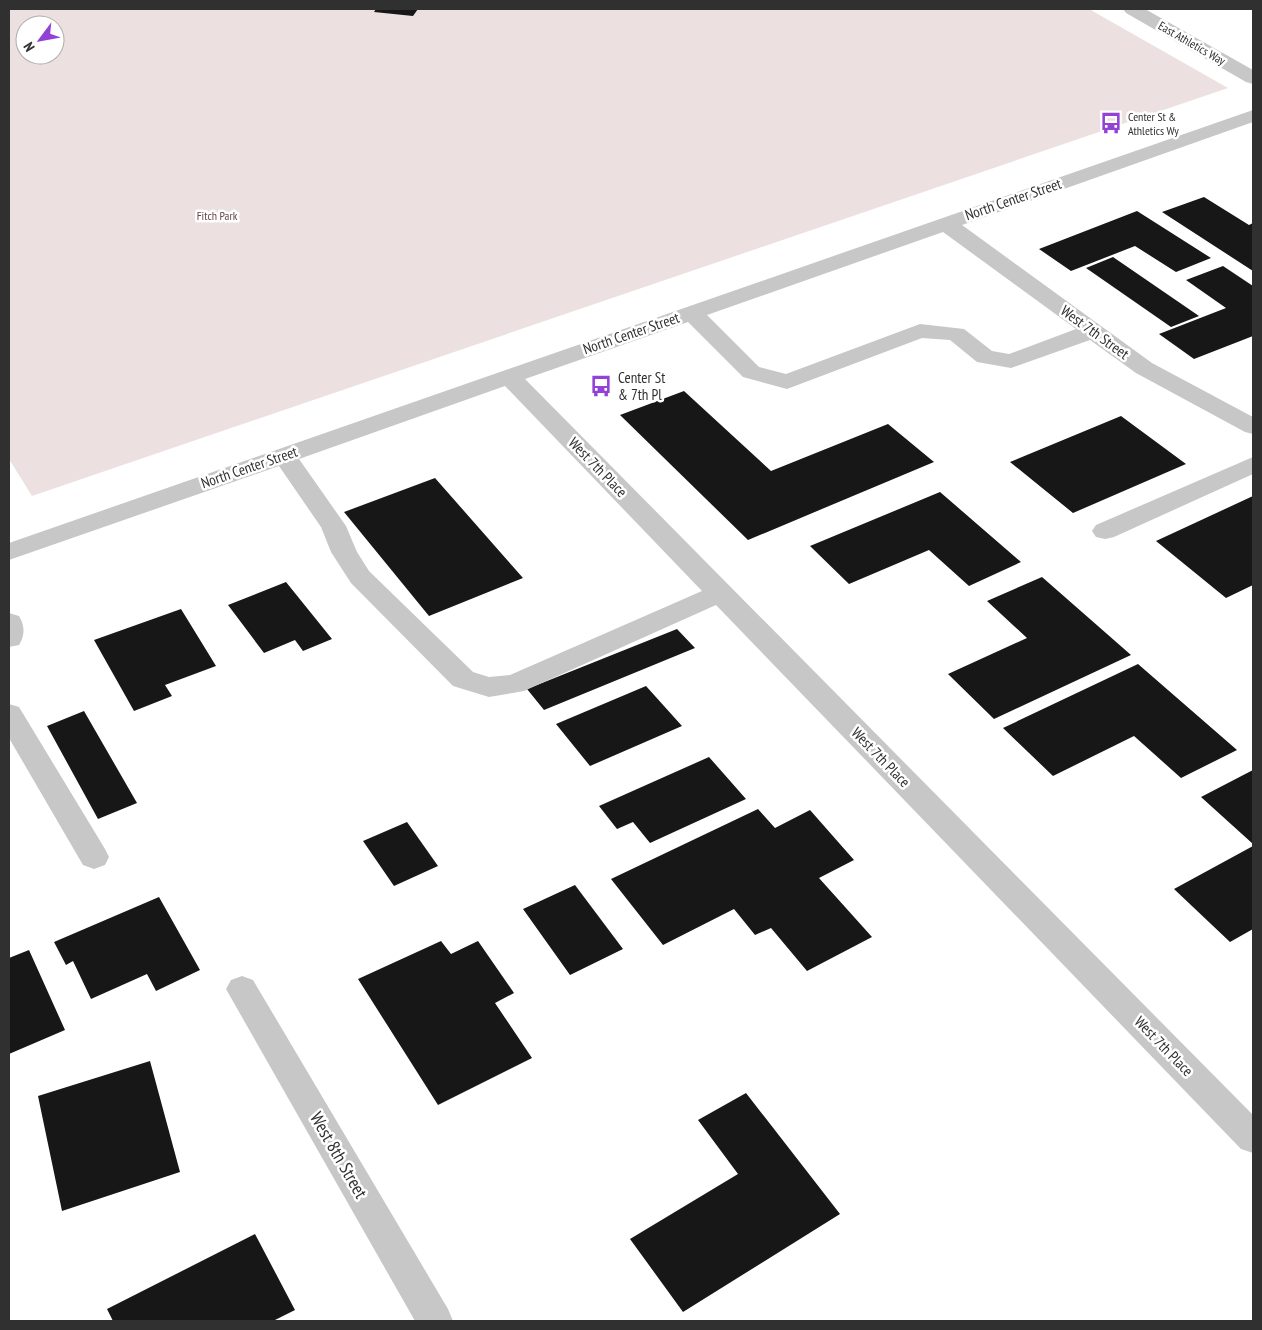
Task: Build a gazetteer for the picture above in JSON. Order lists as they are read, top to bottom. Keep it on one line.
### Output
{"streets":{"street":["East Athletics Way","North Center Street","West 7th Street","West 7th Place","West 8th Street"]},"crossings":[["North Center Street","West 7th Street"],["North Center Street","West 7th Place"]],"parks":["Fitch Park"],"places":{"bus stop":["Center St & Athletics Wy","Center St & 7th Pl"]},"north":"bottom left"}
